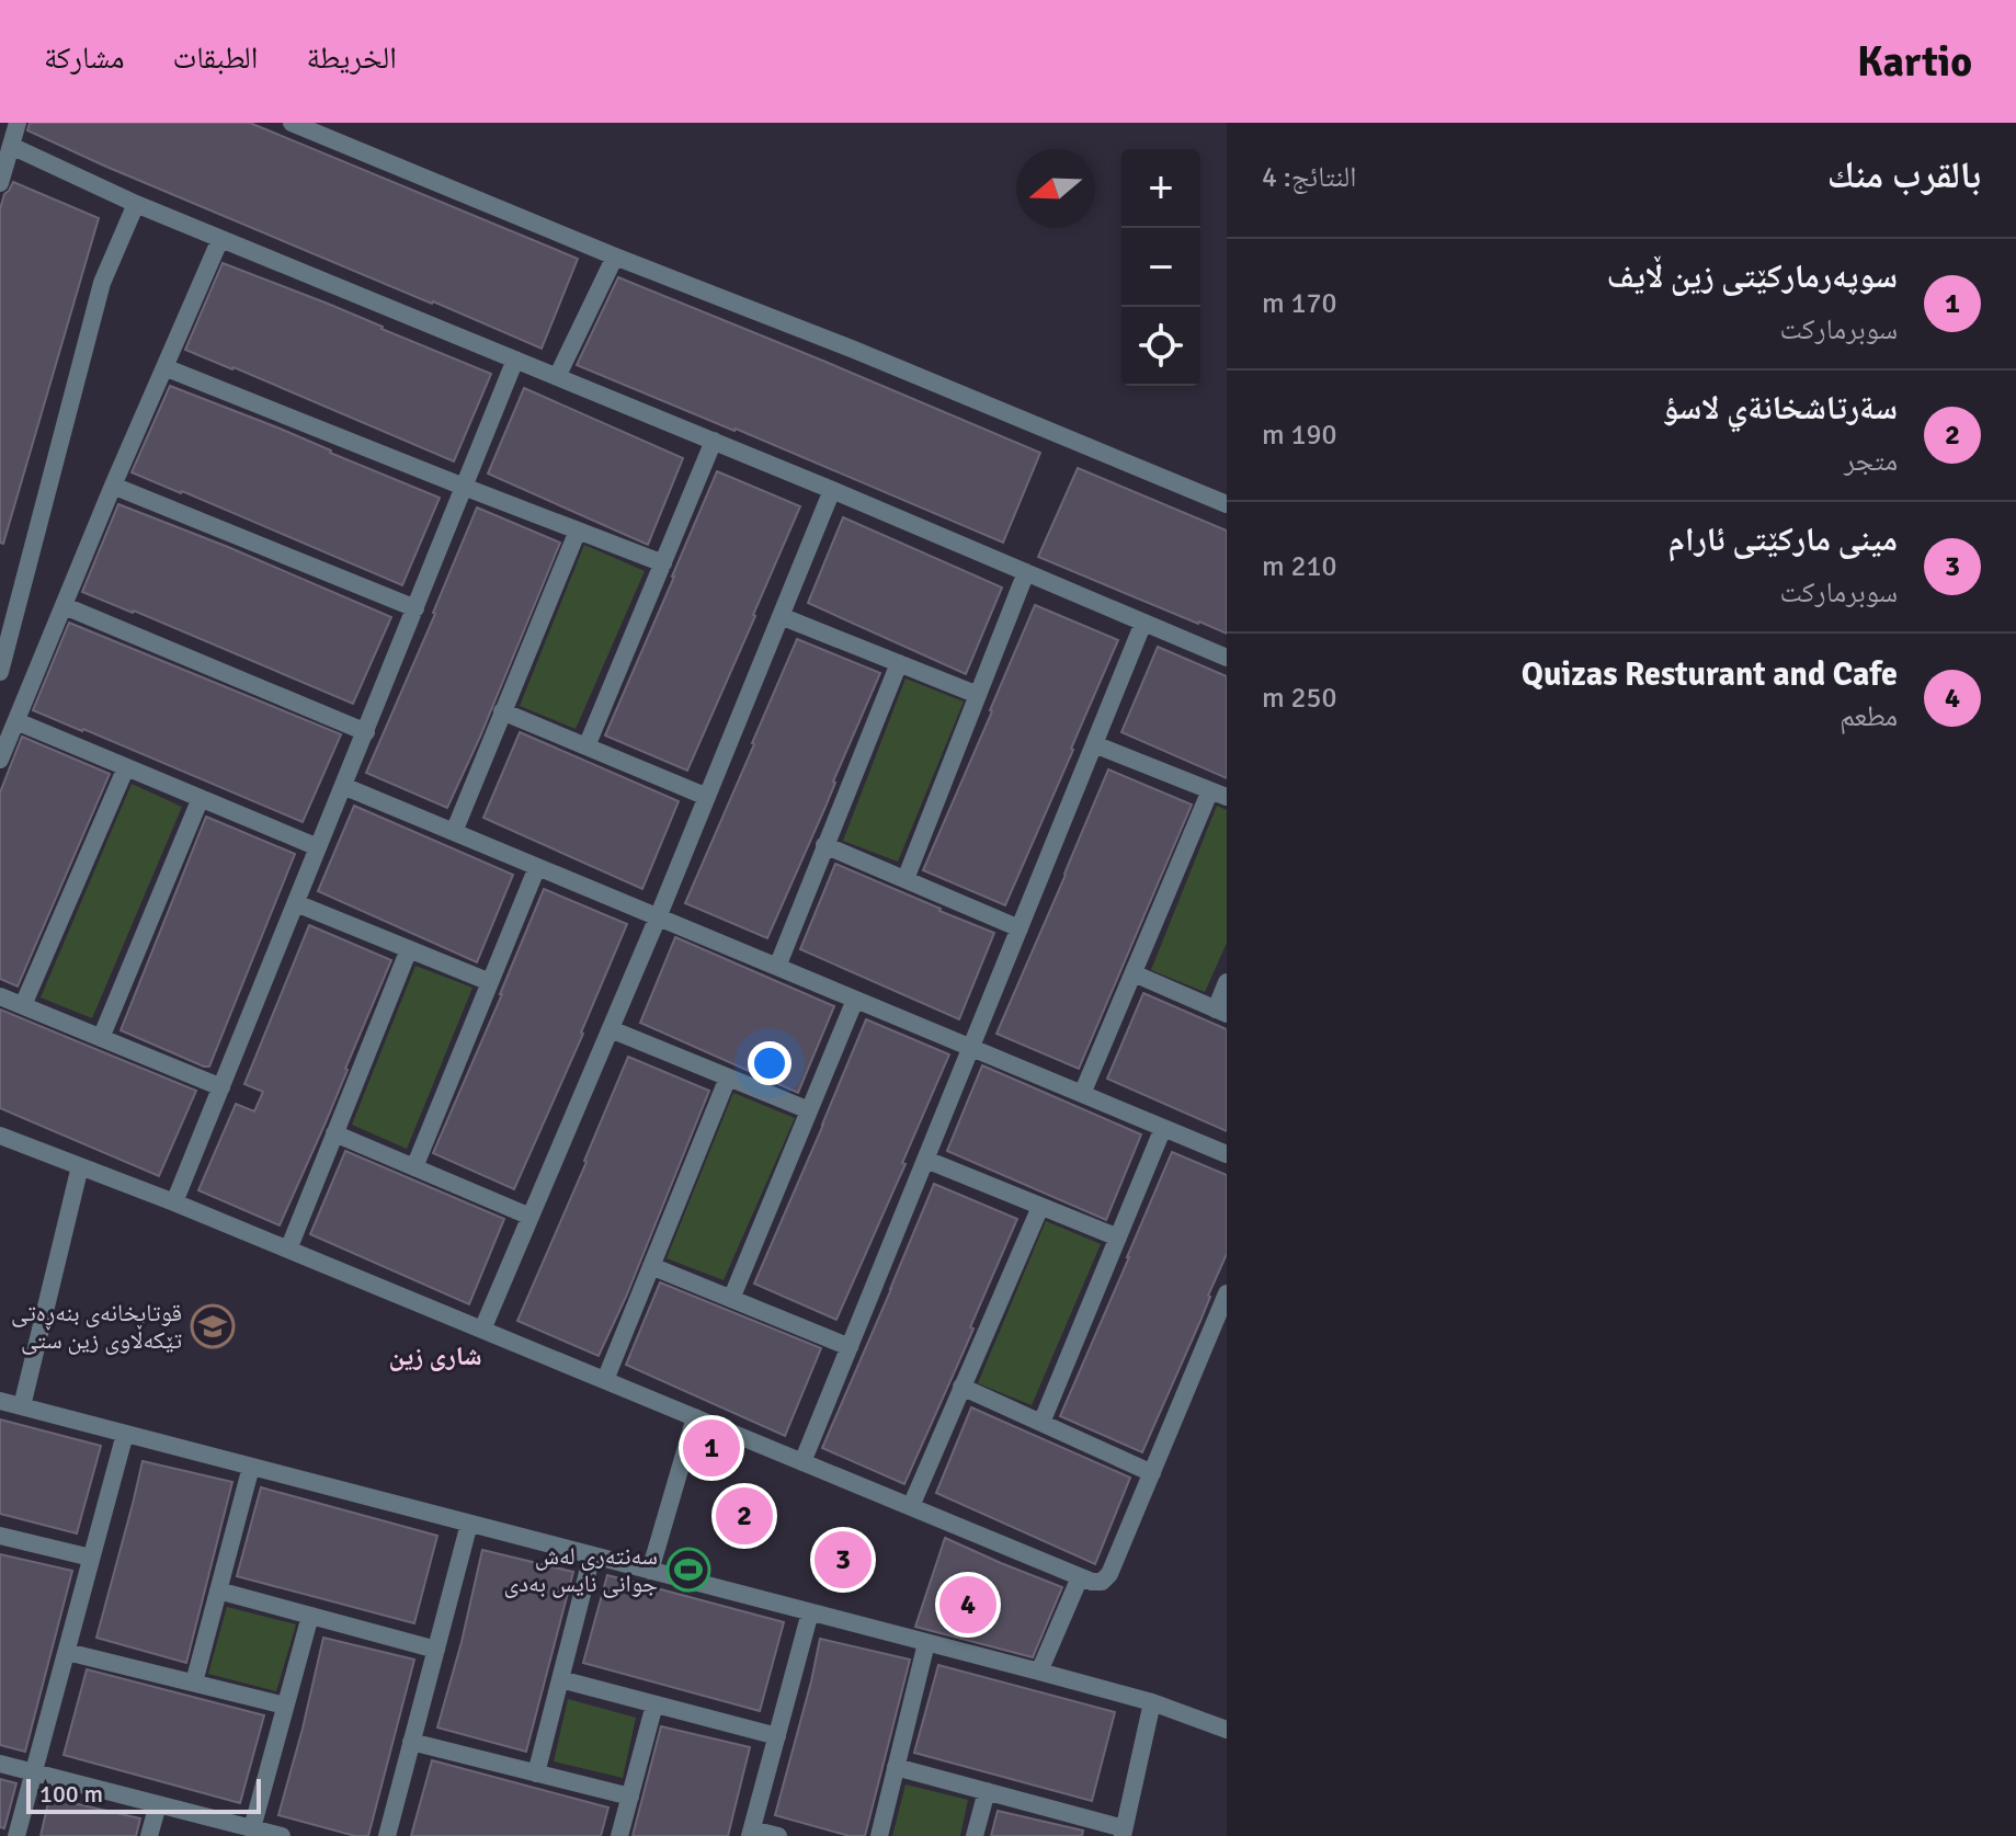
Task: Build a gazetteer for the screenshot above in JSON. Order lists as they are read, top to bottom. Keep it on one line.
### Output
{"districts":["شاری زین"],"places":{"school or university":["قوتابخانەی بنەڕەتی تێکەڵاوی زین ستی"],"sports":["سەنتەری لەش جوانی نایس بەدی"]},"scale_bar":"100 m","north":"left","page":{"header":"Kartio","nav":["الخريطة","الطبقات","مشاركة"],"heading":["بالقرب منك","النتائج: 4"],"map_buttons":["+","−"],"list":[{"mark":"1","name":"سوپەرماركێتی زین ڵایف","note":"سوبرماركت","value":"170 m"},{"mark":"2","name":"سةرتاشخانةي لاسؤ","note":"متجر","value":"190 m"},{"mark":"3","name":"مينی ماركێتی ئارام","note":"سوبرماركت","value":"210 m"},{"mark":"4","name":"Quizas Resturant and Cafe","note":"مطعم","value":"250 m"}],"pins":["1","2","3","4"],"scale":"100 m"}}
